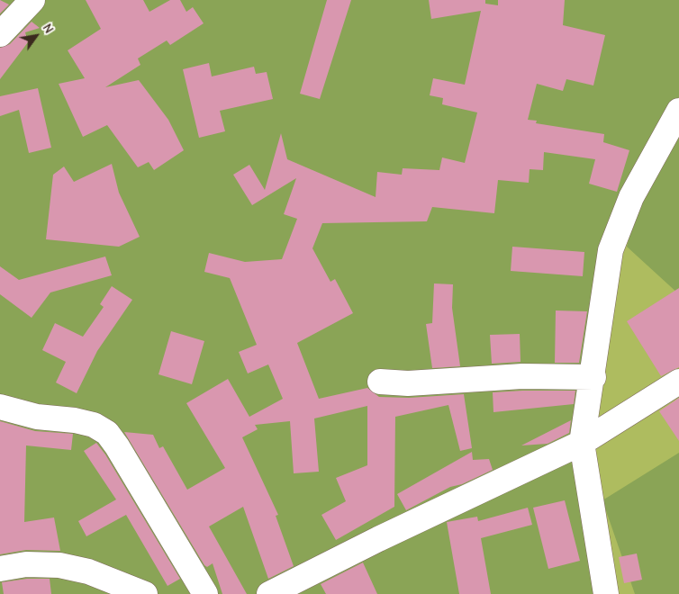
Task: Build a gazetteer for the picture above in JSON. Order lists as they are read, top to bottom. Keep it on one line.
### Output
{"north":"top right"}
